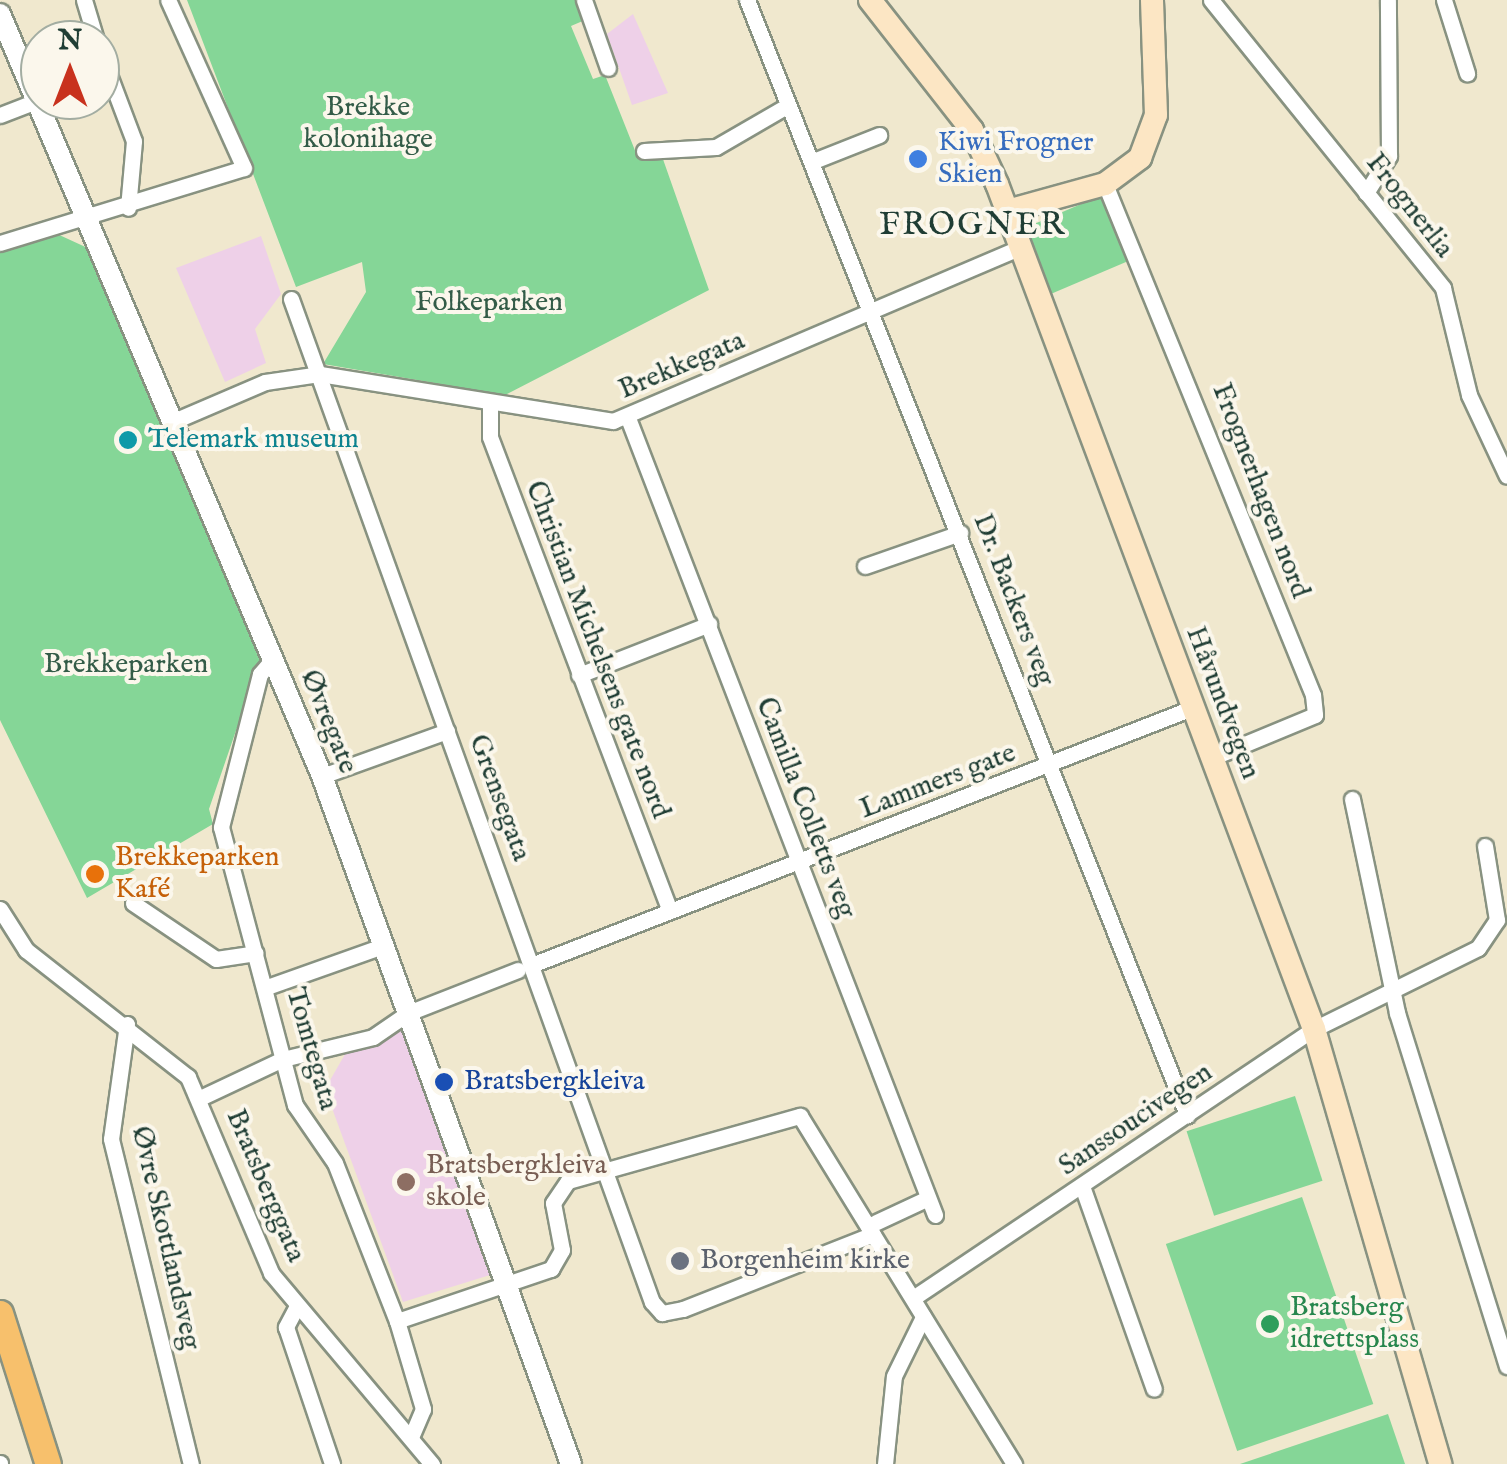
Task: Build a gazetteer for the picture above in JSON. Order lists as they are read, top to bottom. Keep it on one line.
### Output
{"streets":{"main road":["Håvundvegen"],"street":["Frognerlia","Brekkegata","Frognerhagen nord","Dr. Backers veg","Christian Michelsens gate nord","Øvregate","Lammers gate","Grensegata","Camilla Colletts veg","Tomtegata","Sanssoucivegen","Bratsberggata","Øvre Skottlandsveg"]},"crossings":[["Brekkegata","Dr. Backers veg"],["Brekkegata","Christian Michelsens gate nord"],["Brekkegata","Håvundvegen"],["Brekkegata","Øvregate"],["Brekkegata","Grensegata"],["Brekkegata","Camilla Colletts veg"],["Frognerhagen nord","Håvundvegen"],["Dr. Backers veg","Lammers gate"],["Dr. Backers veg","Sanssoucivegen"],["Christian Michelsens gate nord","Lammers gate"],["Håvundvegen","Lammers gate"],["Håvundvegen","Sanssoucivegen"],["Øvregate","Lammers gate"],["Øvregate","Tomtegata"],["Lammers gate","Grensegata"],["Lammers gate","Camilla Colletts veg"],["Lammers gate","Tomtegata"],["Lammers gate","Bratsberggata"],["Tomtegata","Bratsberggata"],["Bratsberggata","Øvre Skottlandsveg"]],"districts":["FROGNER"],"parks":["Brekke kolonihage","Folkeparken","Brekkeparken"],"places":["Kiwi Frogner Skien","Telemark museum","Brekkeparken Kafé","Bratsbergkleiva","Bratsbergkleiva skole","Borgenheim kirke","Bratsberg idrettsplass"],"north":"top"}
